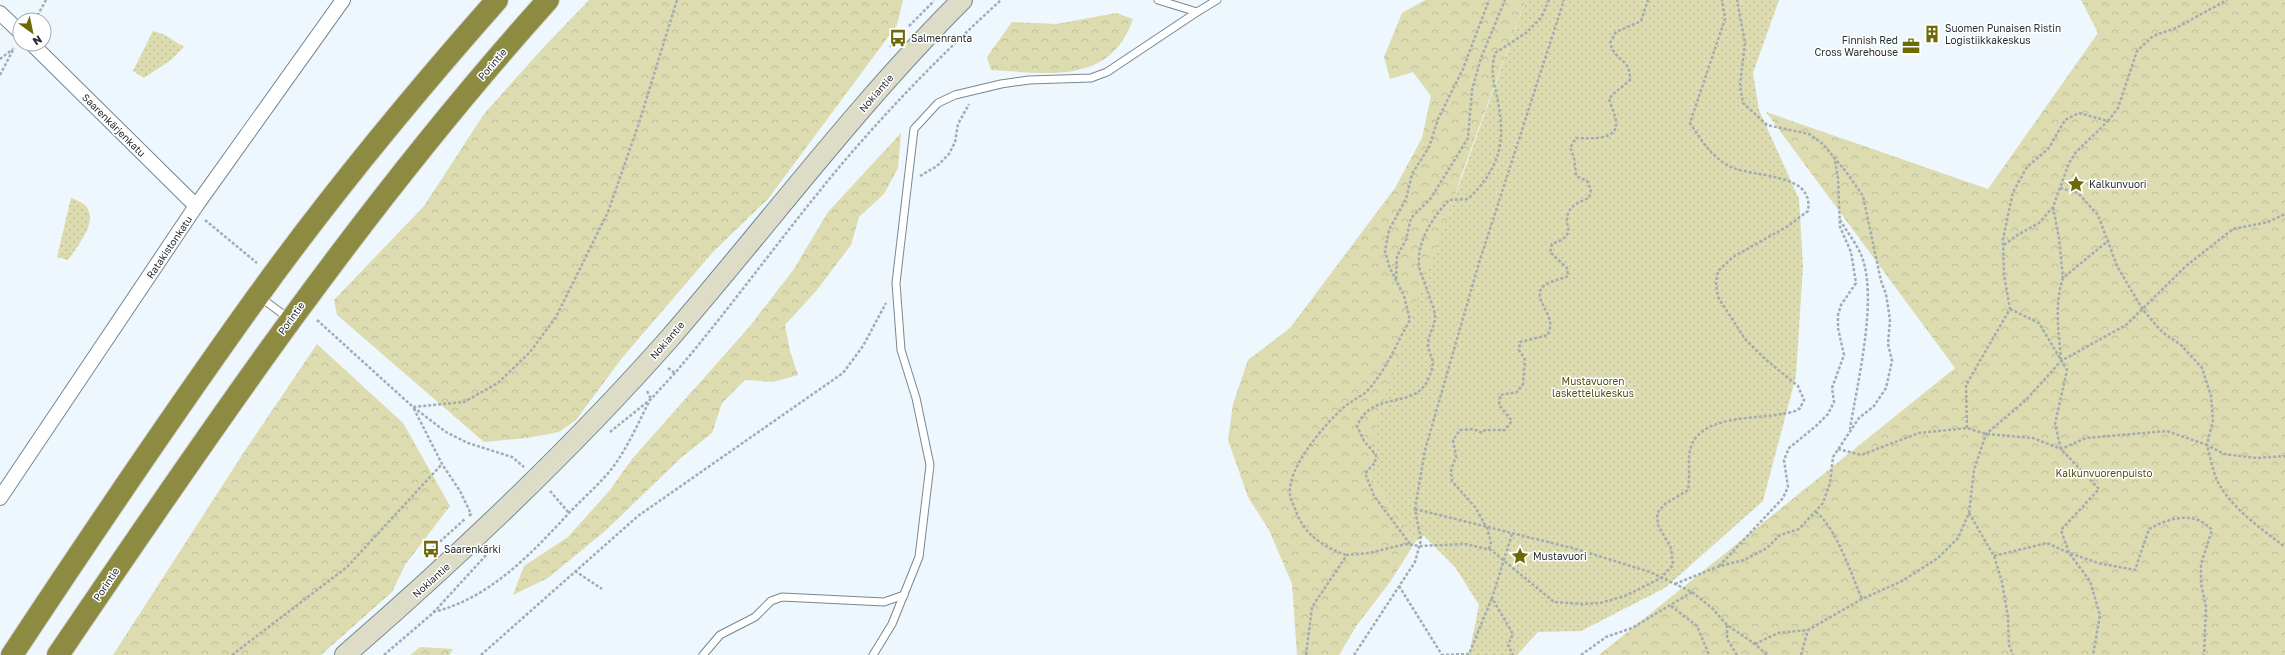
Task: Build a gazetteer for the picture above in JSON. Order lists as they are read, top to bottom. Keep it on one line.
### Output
{"streets":{"highway":["Porintie"],"main road":["Nokiantie"],"street":["Saarenkärjenkatu","Ratakistonkatu"]},"crossings":[["Saarenkärjenkatu","Ratakistonkatu"]],"parks":["Mustavuoren laskettelukeskus","Kalkunvuorenpuisto"],"places":{"building":["Suomen Punaisen Ristin Logistiikkakeskus"],"bus stop":["Salmenranta","Saarenkärki"],"office":["Finnish Red Cross Warehouse"],"place":["Kalkunvuori","Mustavuori"]},"north":"bottom right"}
